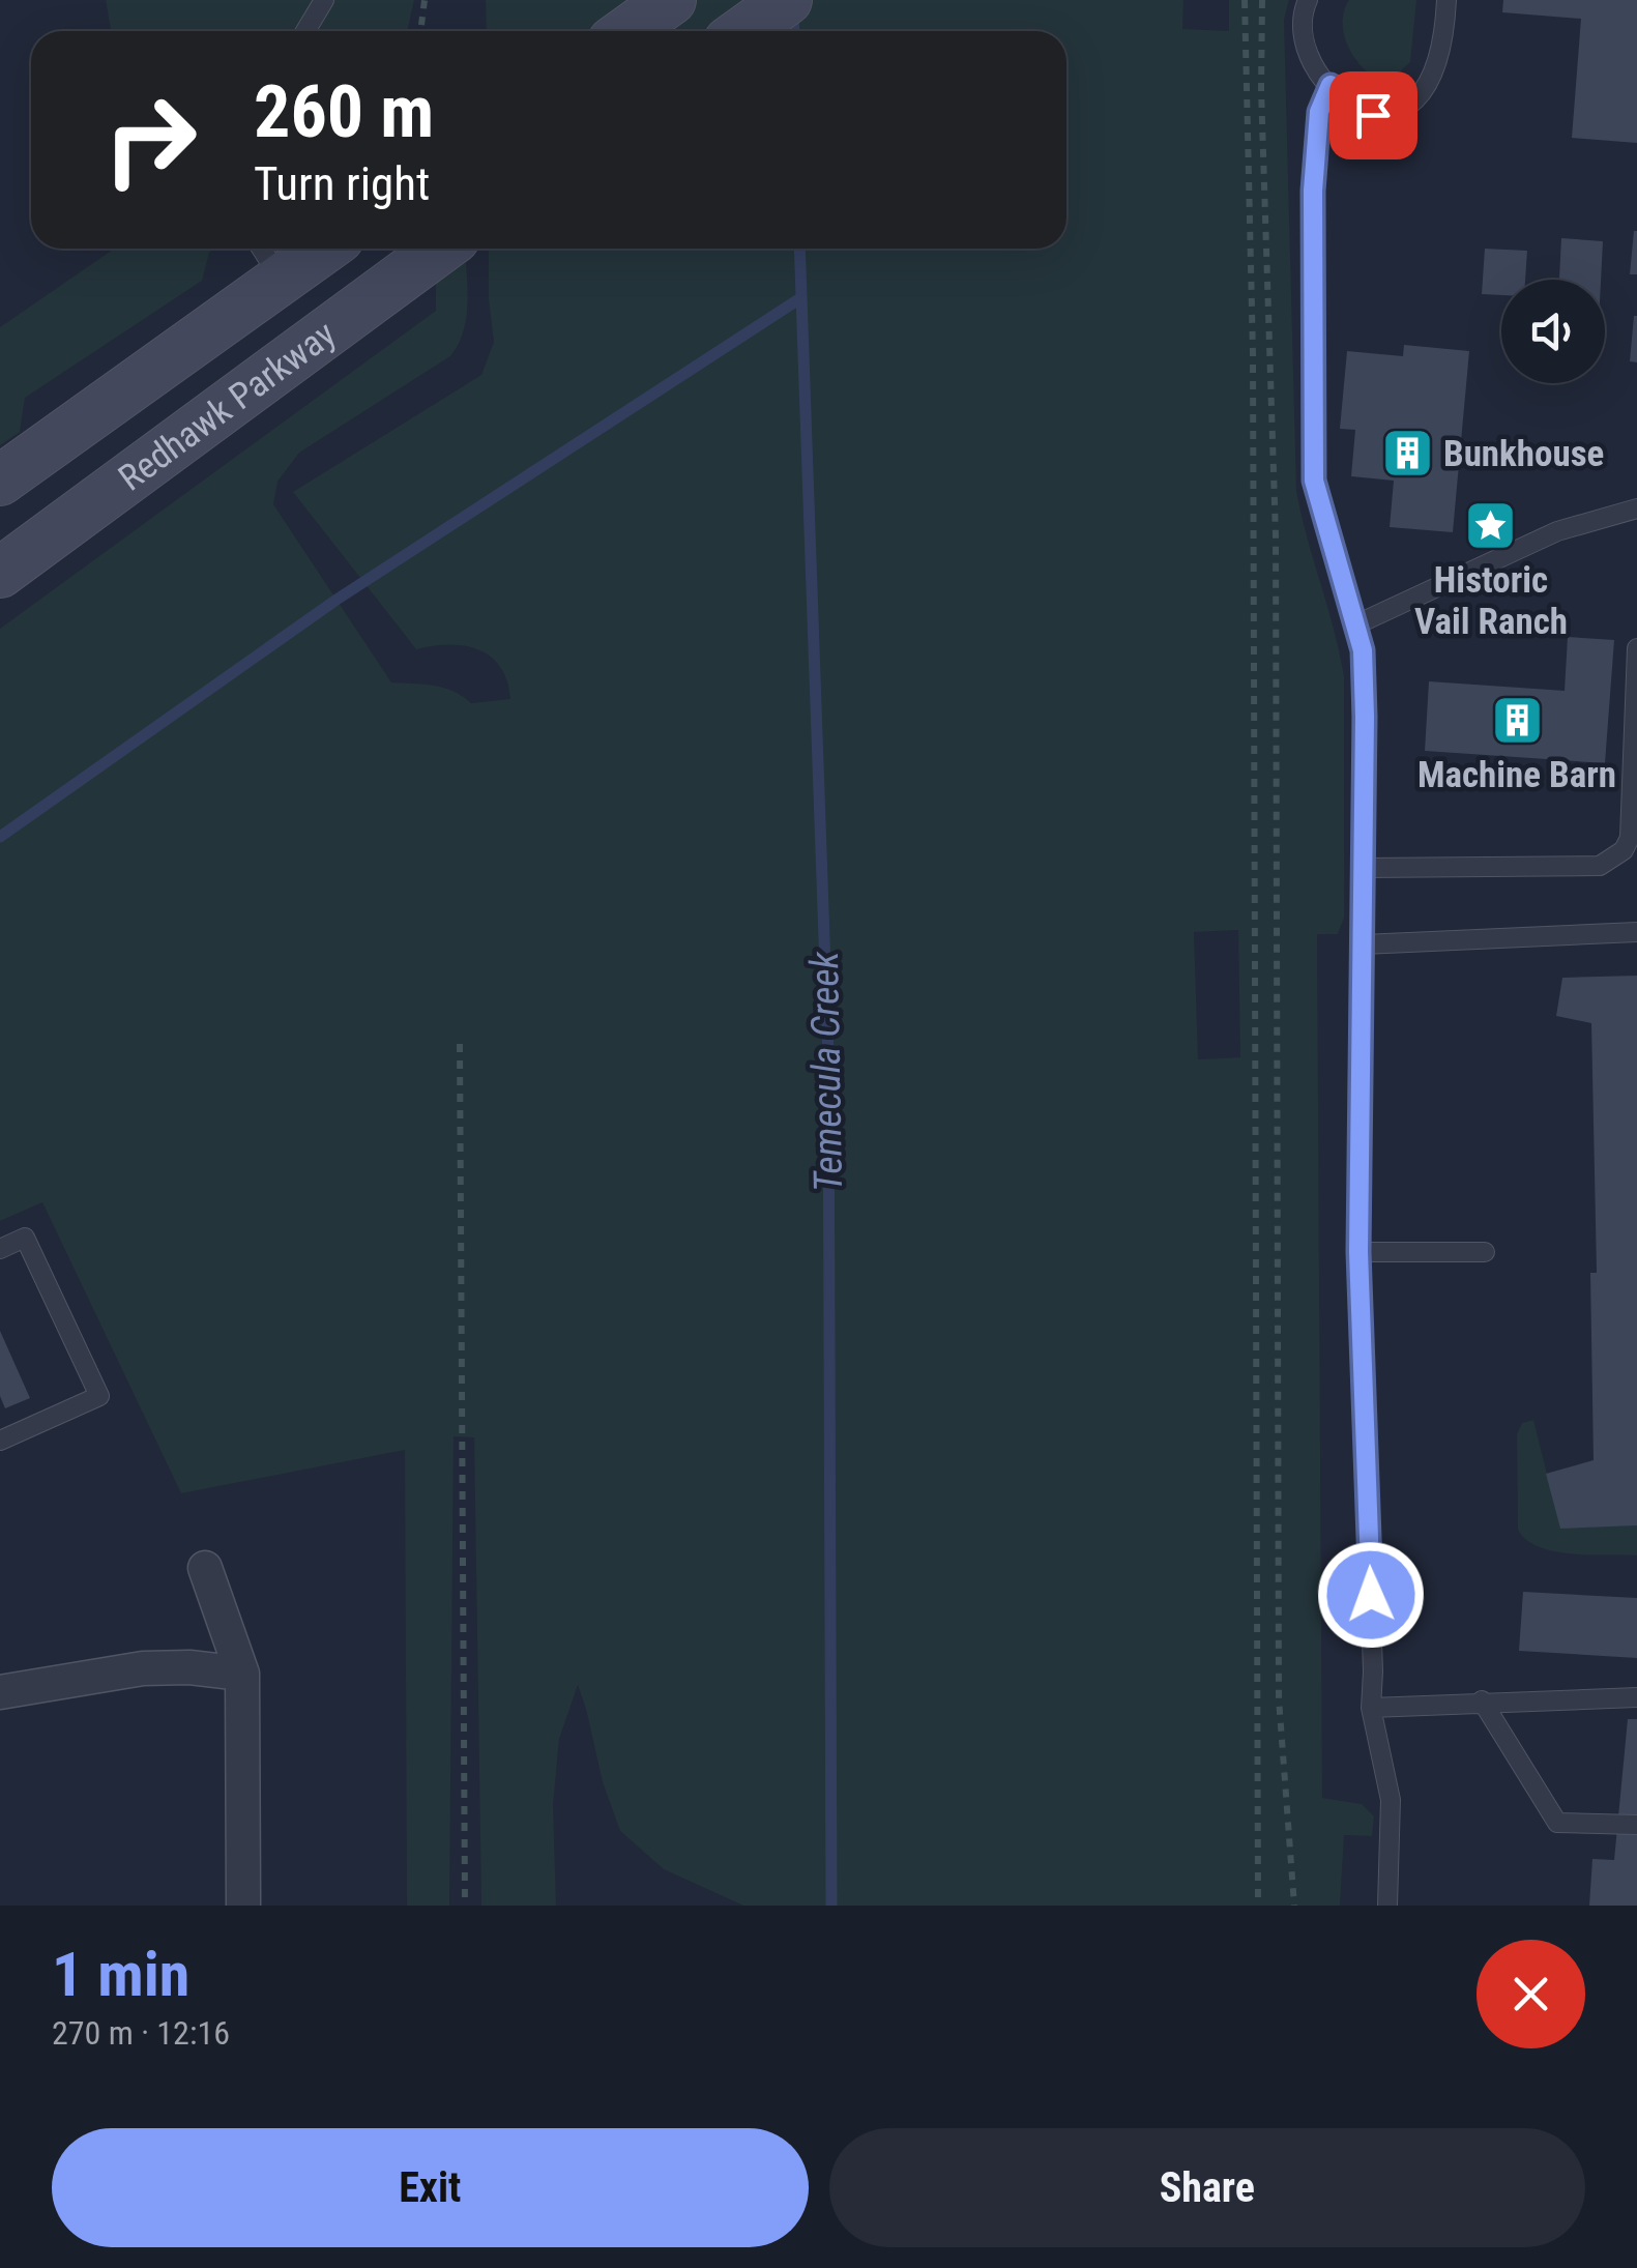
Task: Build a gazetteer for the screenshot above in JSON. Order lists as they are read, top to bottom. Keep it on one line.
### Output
{"streets":{"main road":["Redhawk Parkway"]},"water":["Temecula Creek"],"places":{"building":["Bunkhouse","Machine Barn"],"place":["Historic Vail Ranch"]},"page":{"turn":["260 m","Turn right"],"heading":["1 min","270 m · 12:16"],"buttons":["Exit","Share"]}}
